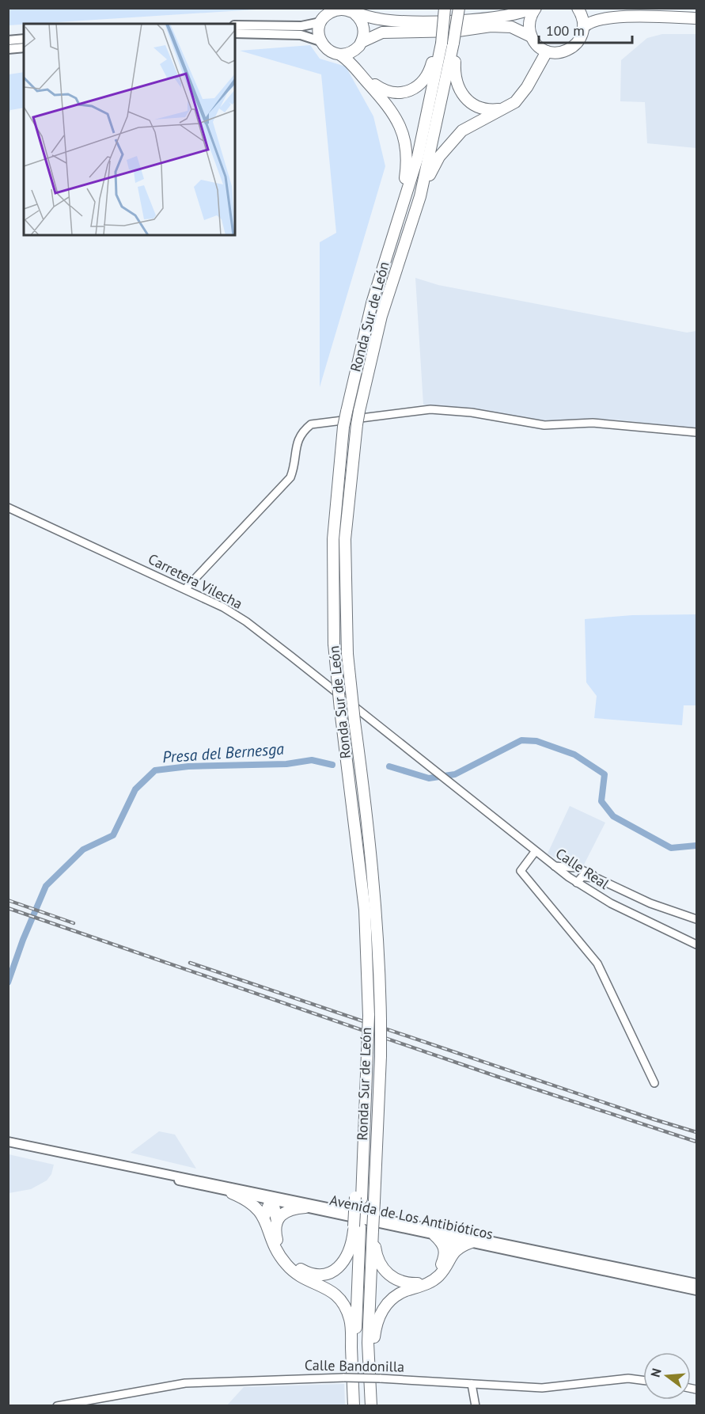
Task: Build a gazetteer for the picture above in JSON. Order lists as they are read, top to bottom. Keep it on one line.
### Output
{"streets":{"highway":["Ronda Sur de León"],"main road":["Avenida de Los Antibióticos"],"street":["Carretera Vilecha","Calle Real","Calle Bandonilla"]},"crossings":[["Carretera Vilecha","Calle Real"]],"water":["Presa del Bernesga"],"scale_bar":"100 m","north":"left"}
